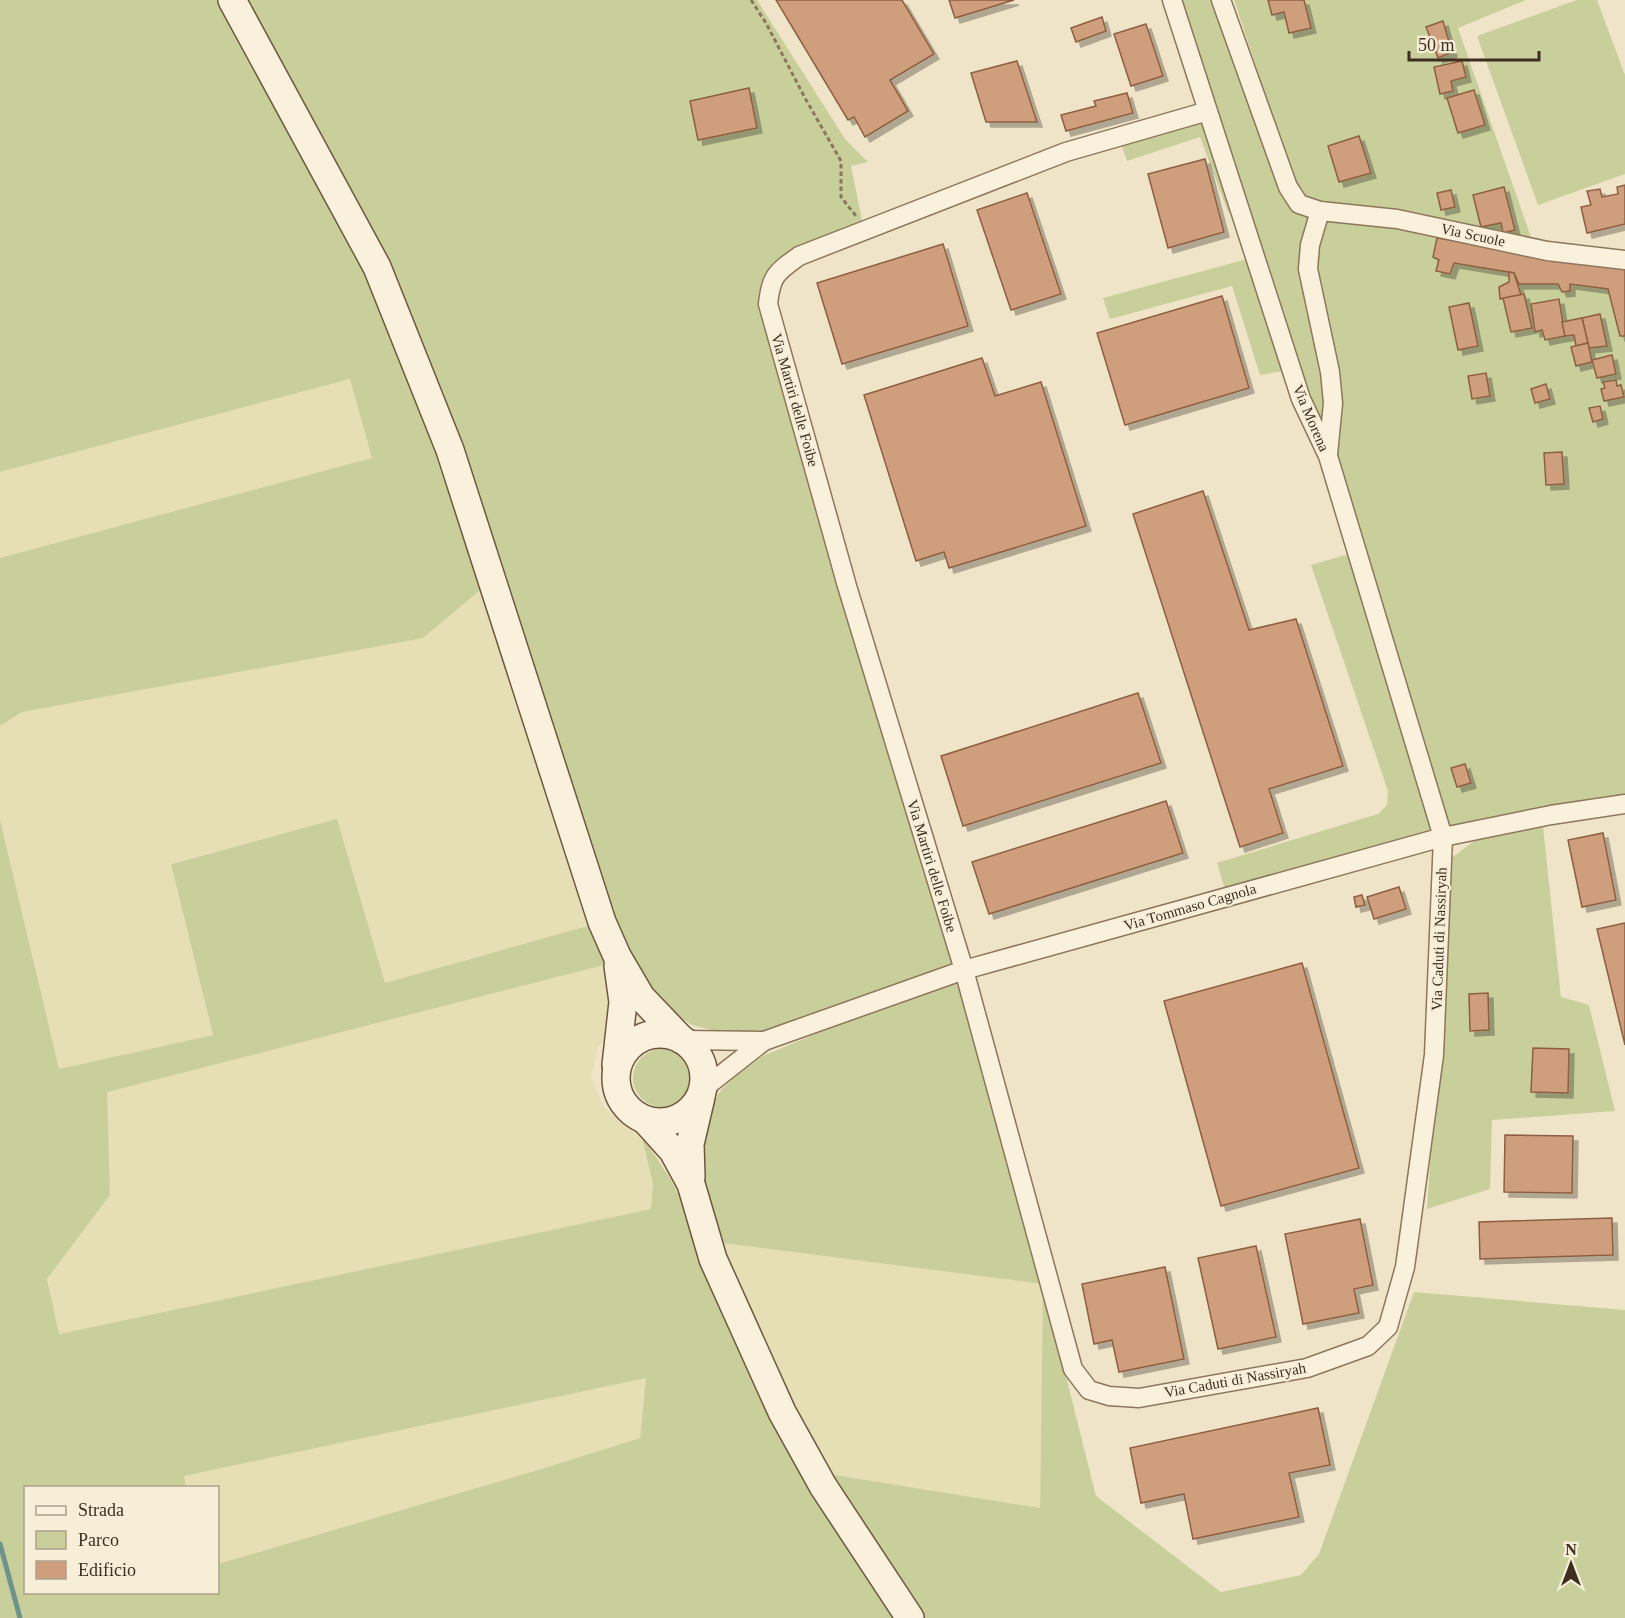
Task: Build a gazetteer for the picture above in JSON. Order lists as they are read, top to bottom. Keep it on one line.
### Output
{"streets":{"street":["Via Scuole","Via Martiri delle Foibe","Via Morena","Via Tommaso Cagnola","Via Caduti di Nassiryah"]},"crossings":[["Via Martiri delle Foibe","Via Morena"],["Via Martiri delle Foibe","Via Tommaso Cagnola"],["Via Martiri delle Foibe","Via Caduti di Nassiryah"],["Via Morena","Via Tommaso Cagnola"],["Via Morena","Via Caduti di Nassiryah"],["Via Tommaso Cagnola","Via Caduti di Nassiryah"]],"legend":["Strada","Parco","Edificio"],"scale_bar":"50 m","north":"top"}
